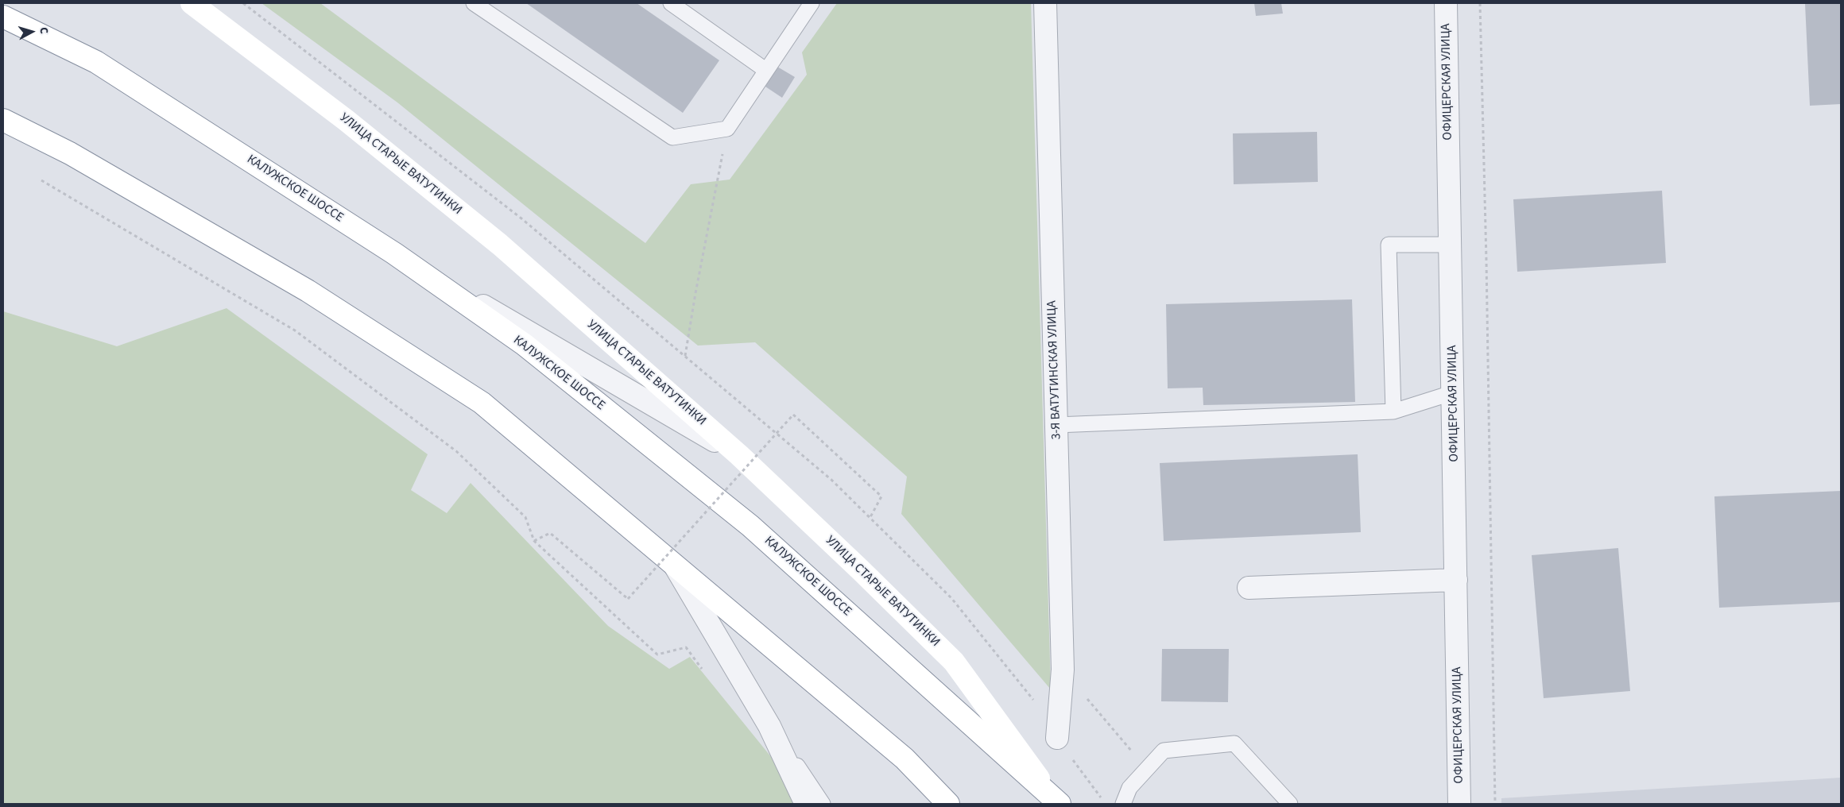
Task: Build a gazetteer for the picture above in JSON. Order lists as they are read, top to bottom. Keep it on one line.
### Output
{"streets":{"main road":["УЛИЦА СТАРЫЕ ВАТУТИНКИ","КАЛУЖСКОЕ ШОССЕ"],"street":["ОФИЦЕРСКАЯ УЛИЦА","3-Я ВАТУТИНСКАЯ УЛИЦА"]},"crossings":[["УЛИЦА СТАРЫЕ ВАТУТИНКИ","КАЛУЖСКОЕ ШОССЕ"]],"north":"right"}
